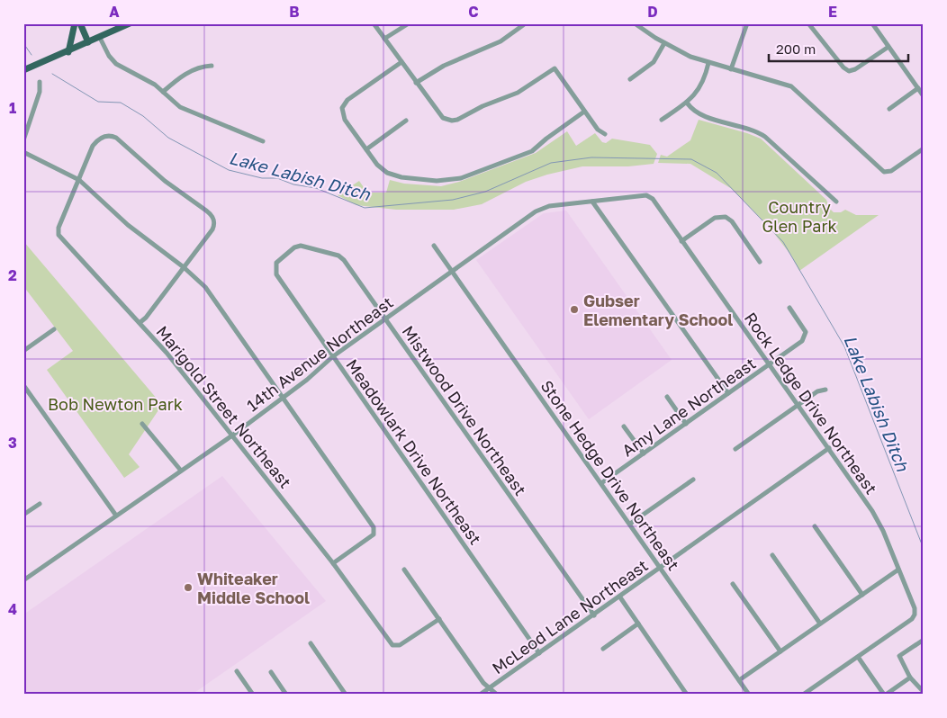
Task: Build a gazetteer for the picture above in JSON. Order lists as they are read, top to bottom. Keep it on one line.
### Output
{"streets":{"street":["14th Avenue Northeast","Rock Ledge Drive Northeast","Marigold Street Northeast","Amy Lane Northeast","Mistwood Drive Northeast","Meadowlark Drive Northeast","Stone Hedge Drive Northeast","McLeod Lane Northeast"]},"crossings":[["14th Avenue Northeast","Rock Ledge Drive Northeast"],["14th Avenue Northeast","Marigold Street Northeast"],["14th Avenue Northeast","Mistwood Drive Northeast"],["14th Avenue Northeast","Meadowlark Drive Northeast"],["14th Avenue Northeast","Stone Hedge Drive Northeast"],["Rock Ledge Drive Northeast","Amy Lane Northeast"],["Rock Ledge Drive Northeast","McLeod Lane Northeast"],["Amy Lane Northeast","Stone Hedge Drive Northeast"],["Mistwood Drive Northeast","Meadowlark Drive Northeast"],["Mistwood Drive Northeast","McLeod Lane Northeast"],["Meadowlark Drive Northeast","McLeod Lane Northeast"],["Stone Hedge Drive Northeast","McLeod Lane Northeast"]],"water":["Lake Labish Ditch"],"parks":["Country Glen Park","Bob Newton Park"],"places":["Gubser Elementary School","Whiteaker Middle School"],"scale_bar":"200 m","grid":{"columns":["A","B","C","D","E"],"rows":["1","2","3","4"]}}
